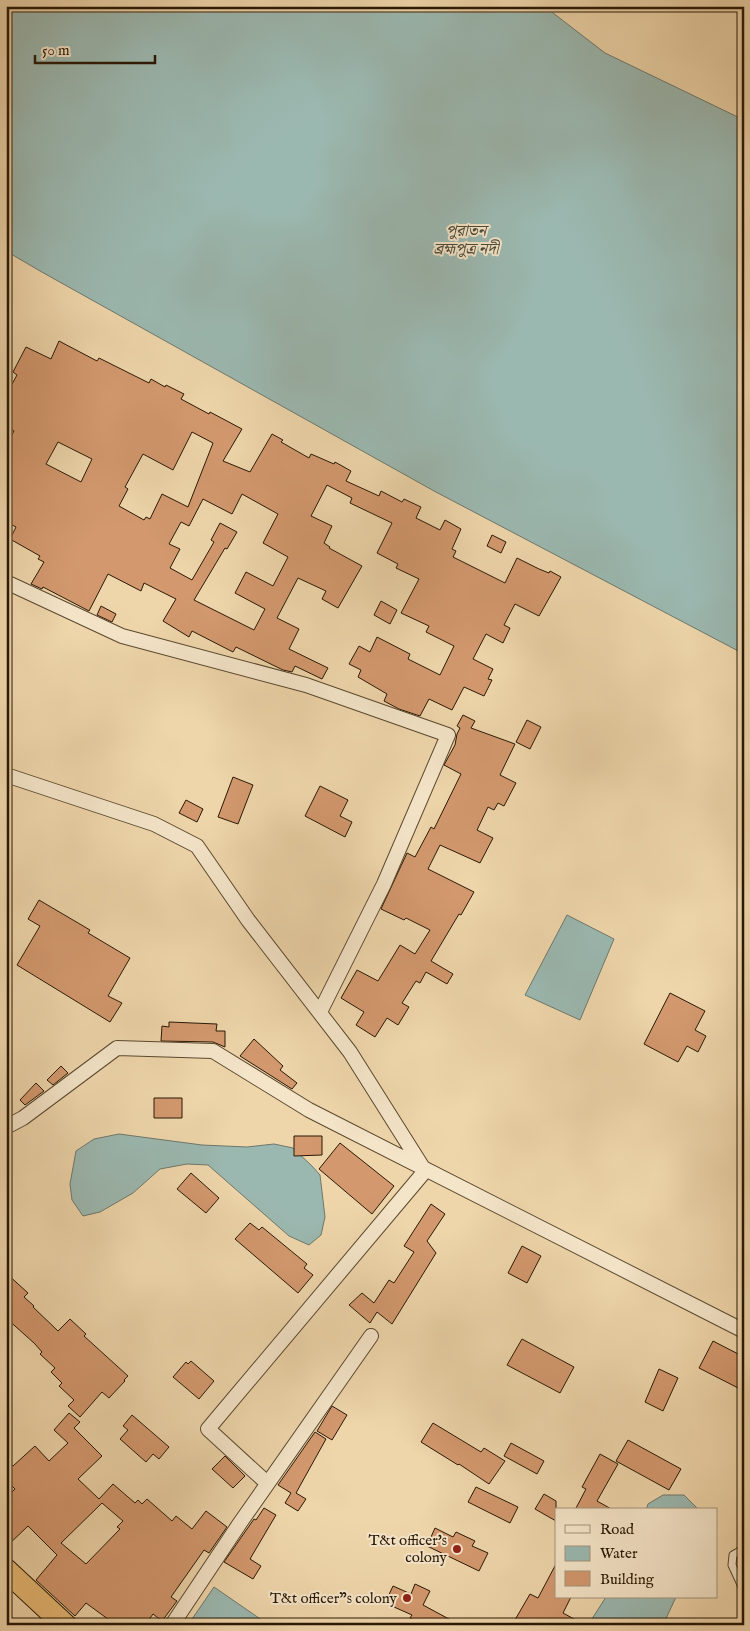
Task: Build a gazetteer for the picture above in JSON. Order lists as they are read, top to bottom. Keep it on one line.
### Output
{"water":["পুরাতন ব্রহ্মপুত্র নদী"],"places":["T&t officer's colony","T&t officer\"s colony"],"legend":["Road","Water","Building"],"scale_bar":"50 m"}
